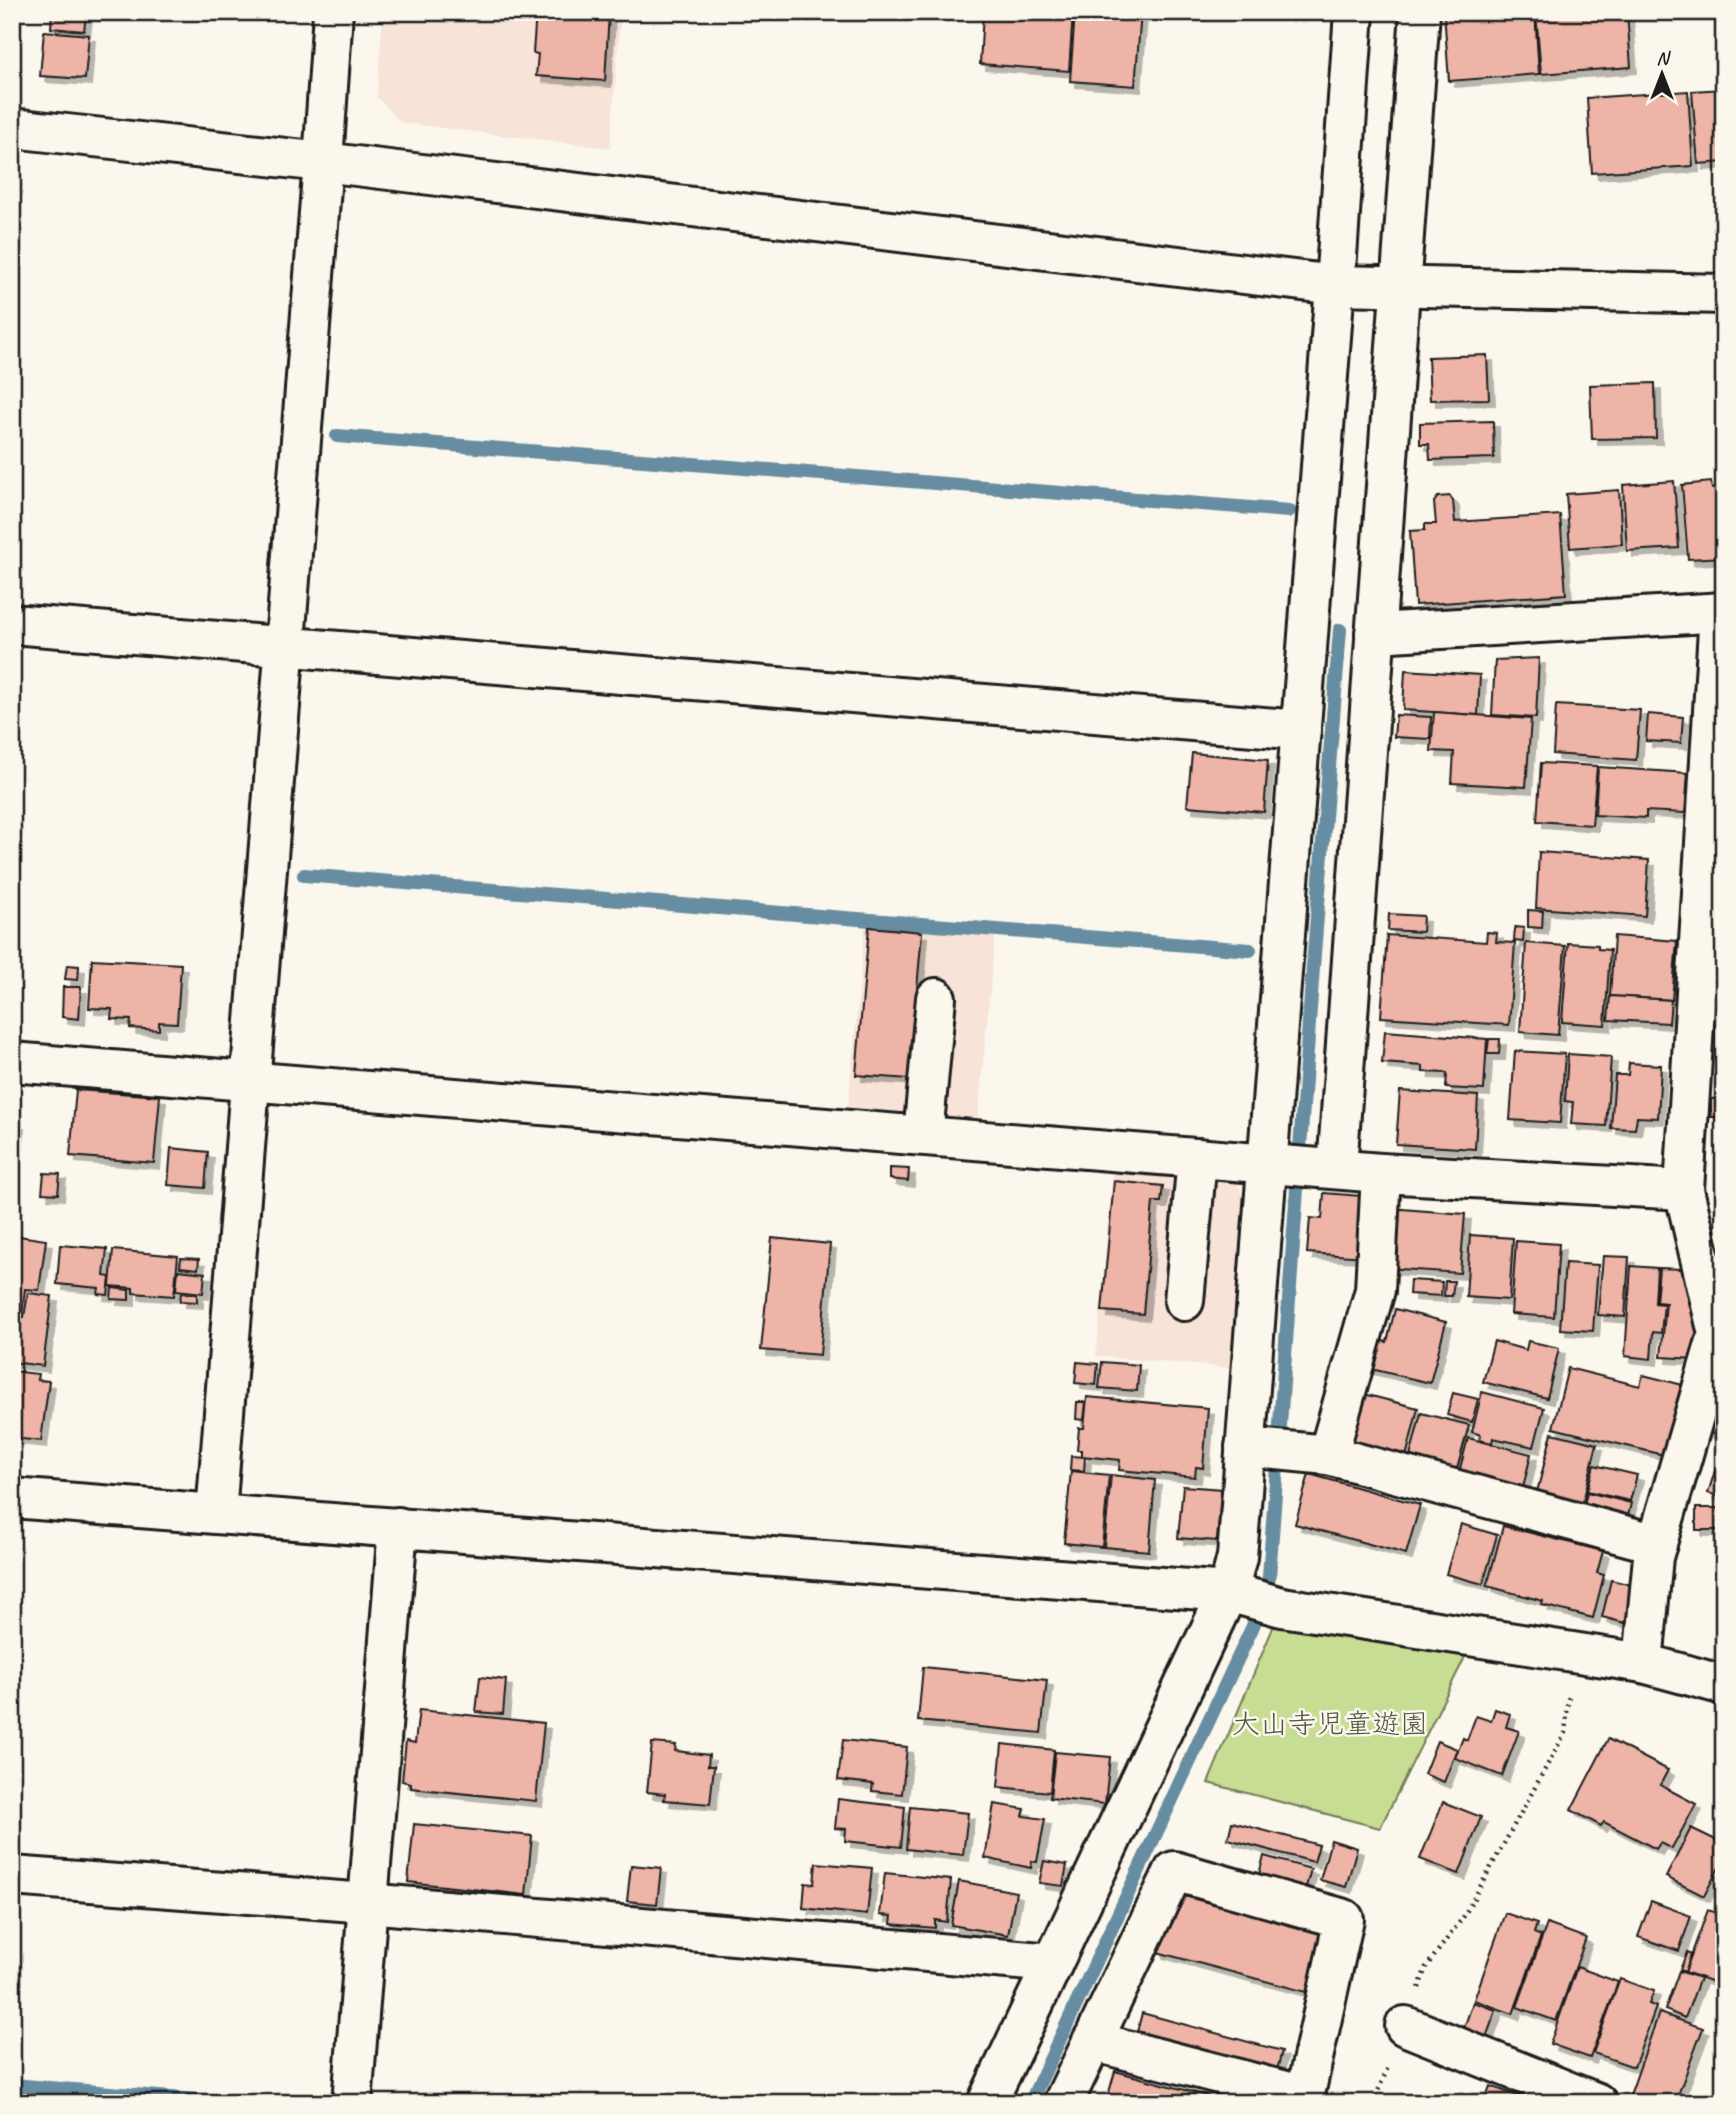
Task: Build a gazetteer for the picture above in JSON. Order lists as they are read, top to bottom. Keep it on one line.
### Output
{"parks":["大山寺児童遊園"],"north":"top"}
